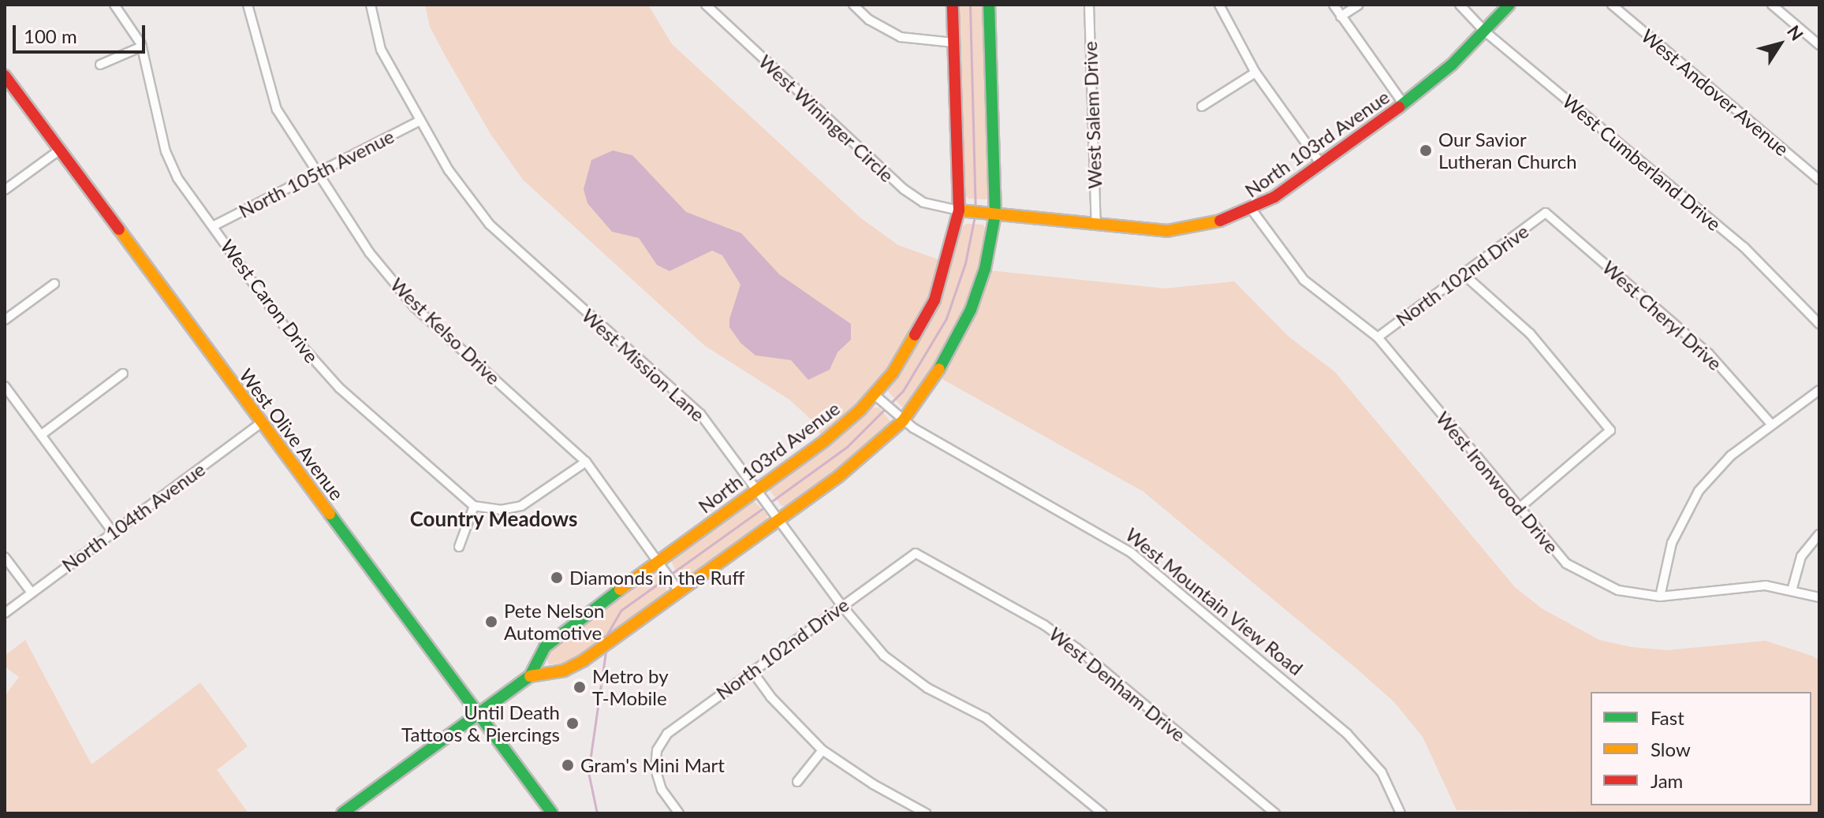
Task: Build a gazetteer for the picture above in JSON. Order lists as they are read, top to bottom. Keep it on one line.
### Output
{"streets":{"street":["West Andover Avenue","West Salem Drive","West Wininger Circle","North 103rd Avenue","West Cumberland Drive","North 105th Avenue","North 102nd Drive","West Caron Drive","West Cheryl Drive","West Kelso Drive","West Mission Lane","West Olive Avenue","West Ironwood Drive","North 104th Avenue","West Mountain View Road","West Denham Drive"]},"crossings":[["West Salem Drive","North 103rd Avenue"],["West Wininger Circle","North 103rd Avenue"],["North 103rd Avenue","West Cumberland Drive"],["North 103rd Avenue","West Kelso Drive"],["North 103rd Avenue","West Mission Lane"],["North 103rd Avenue","West Olive Avenue"],["North 103rd Avenue","West Ironwood Drive"],["North 103rd Avenue","West Mountain View Road"],["North 105th Avenue","West Caron Drive"],["North 105th Avenue","West Kelso Drive"],["North 105th Avenue","West Mission Lane"],["North 102nd Drive","West Cheryl Drive"],["North 102nd Drive","West Mission Lane"],["North 102nd Drive","West Ironwood Drive"],["North 102nd Drive","West Denham Drive"],["West Olive Avenue","North 104th Avenue"]],"districts":["Country Meadows"],"places":["Our Savior Lutheran Church","Diamonds in the Ruff","Pete Nelson Automotive","Metro by T-Mobile","Until Death Tattoos & Piercings","Gram's Mini Mart"],"legend":["Fast","Slow","Jam"],"scale_bar":"100 m","north":"top right"}
